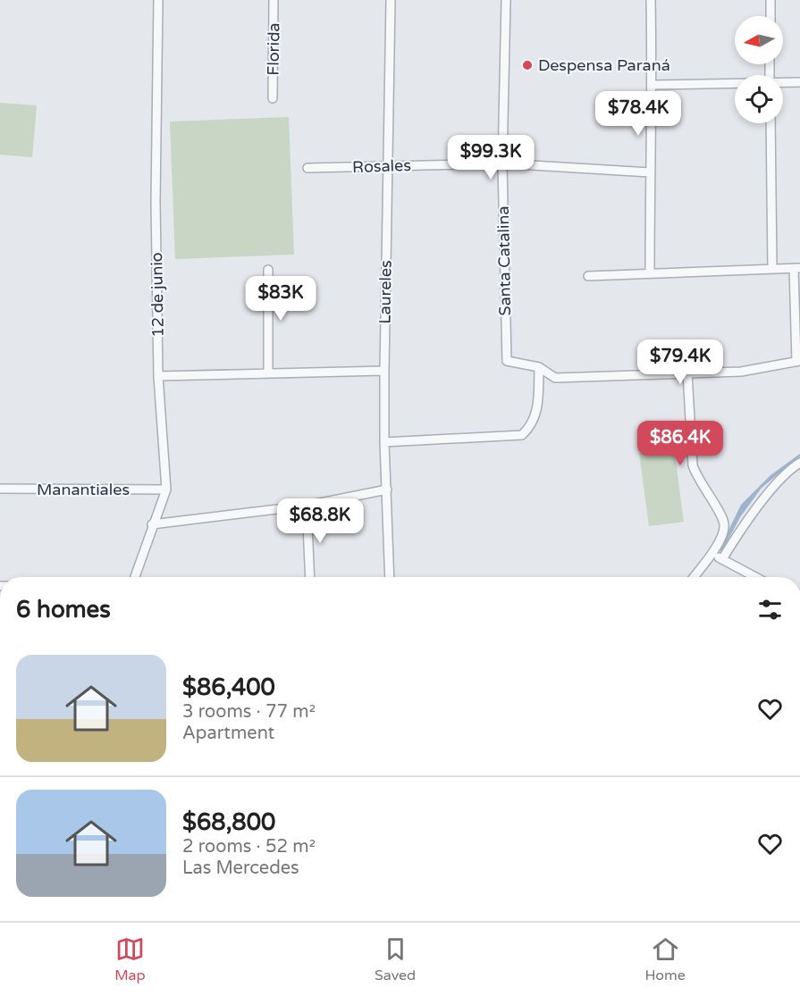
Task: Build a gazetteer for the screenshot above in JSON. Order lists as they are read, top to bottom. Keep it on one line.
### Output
{"streets":{"street":["Florida","Rosales","Santa Catalina","Laureles","12 de junio","Manantiales"]},"crossings":[["Rosales","Santa Catalina"],["Rosales","Laureles"],["12 de junio","Manantiales"]],"places":["Despensa Paraná"],"north":"left","page":{"price":["$78.4K","$99.3K","$83K","$79.4K","$86.4K","$68.8K"],"heading":"6 homes","list":[{"name":"$86,400","note":"3 rooms · 77 m² · Apartment"},{"name":"$68,800","note":"2 rooms · 52 m² · Las Mercedes"}],"tabs":["Map","Saved","Home"]}}
